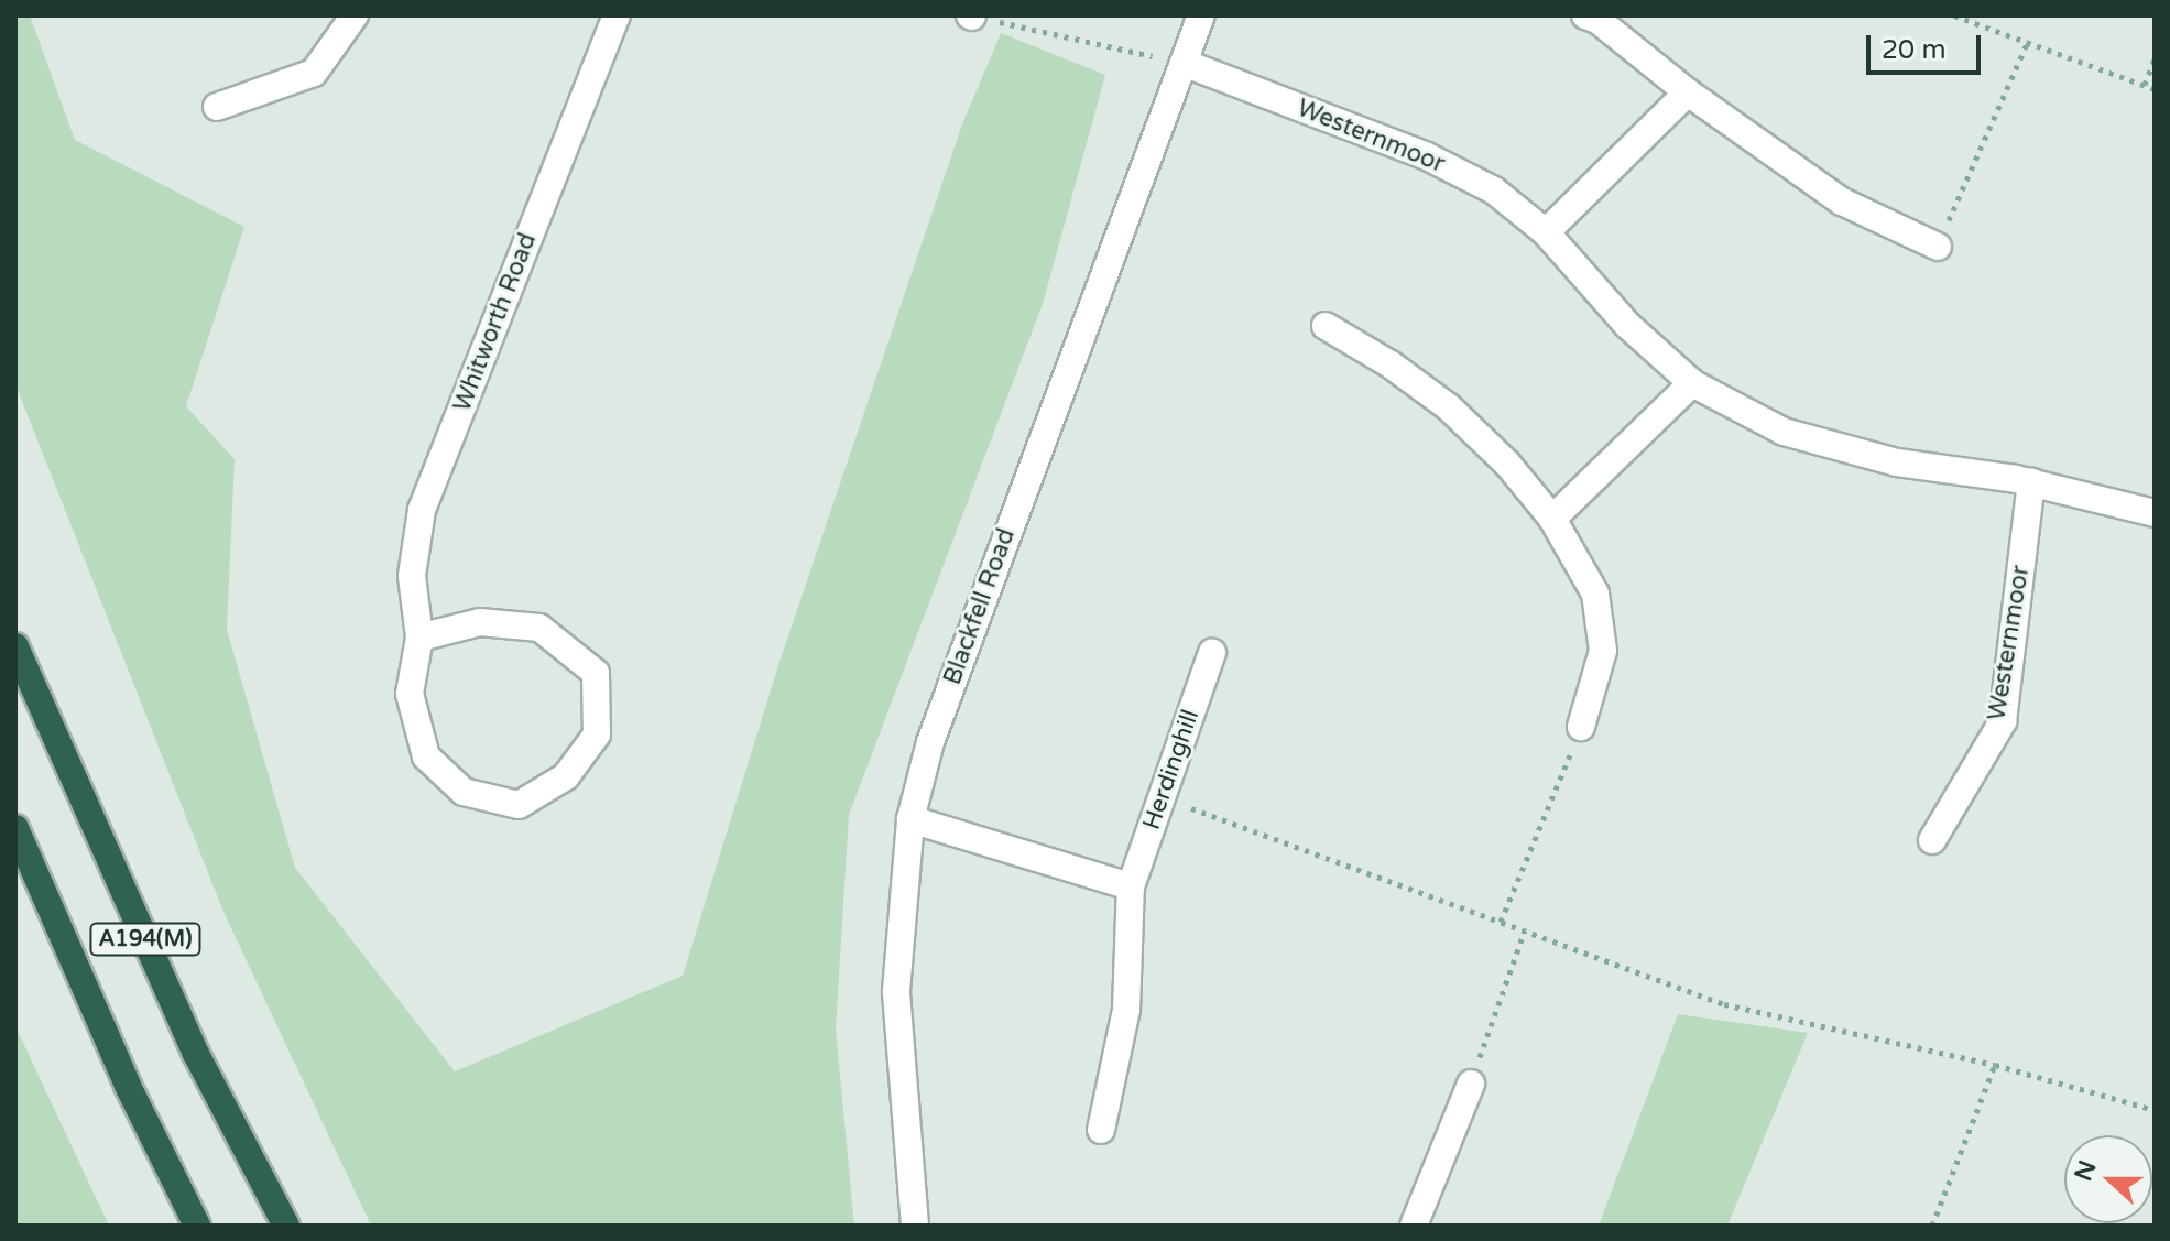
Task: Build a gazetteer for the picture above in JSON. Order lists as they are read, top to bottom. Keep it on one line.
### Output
{"streets":{"highway":["A194(M)"],"street":["Westernmoor","Whitworth Road","Blackfell Road","Herdinghill"]},"crossings":[["Westernmoor","Blackfell Road"]],"scale_bar":"20 m","north":"left"}
